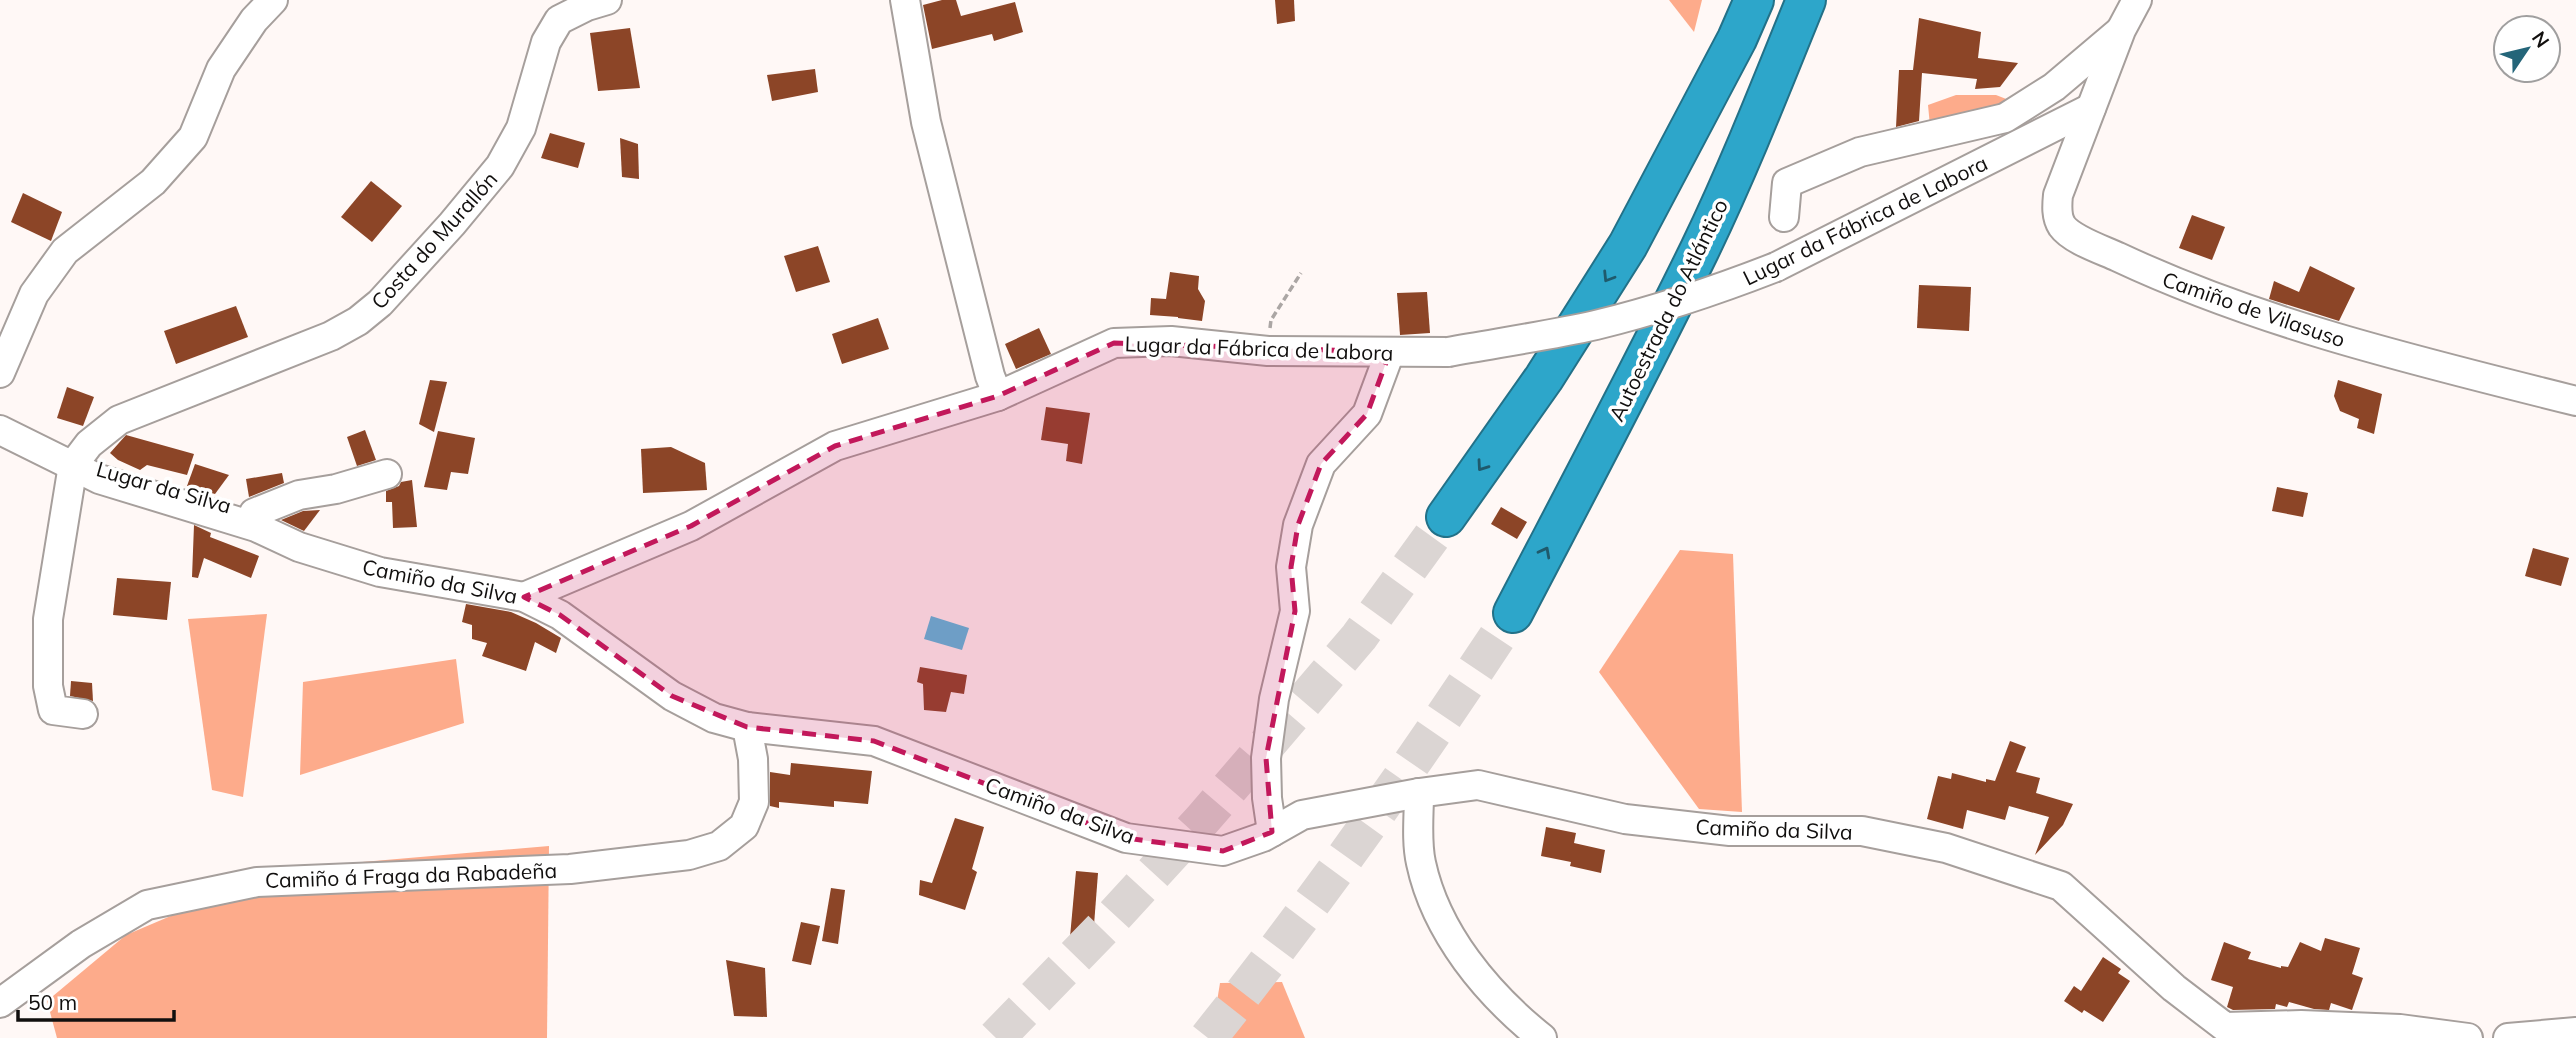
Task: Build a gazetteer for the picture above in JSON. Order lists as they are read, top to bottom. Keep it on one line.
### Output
{"streets":{"highway":["Autoestrada do Atlántico"],"street":["Lugar da Fábrica de Labora","Costa do Murallón","Camiño de Vilasuso","Lugar da Silva","Camiño da Silva","Camiño á Fraga da Rabadeña"]},"crossings":[["Lugar da Fábrica de Labora","Camiño de Vilasuso"],["Lugar da Fábrica de Labora","Camiño da Silva"],["Costa do Murallón","Lugar da Silva"],["Costa do Murallón","Camiño da Silva"],["Lugar da Silva","Camiño da Silva"],["Camiño da Silva","Camiño á Fraga da Rabadeña"]],"scale_bar":"50 m","north":"top right"}
